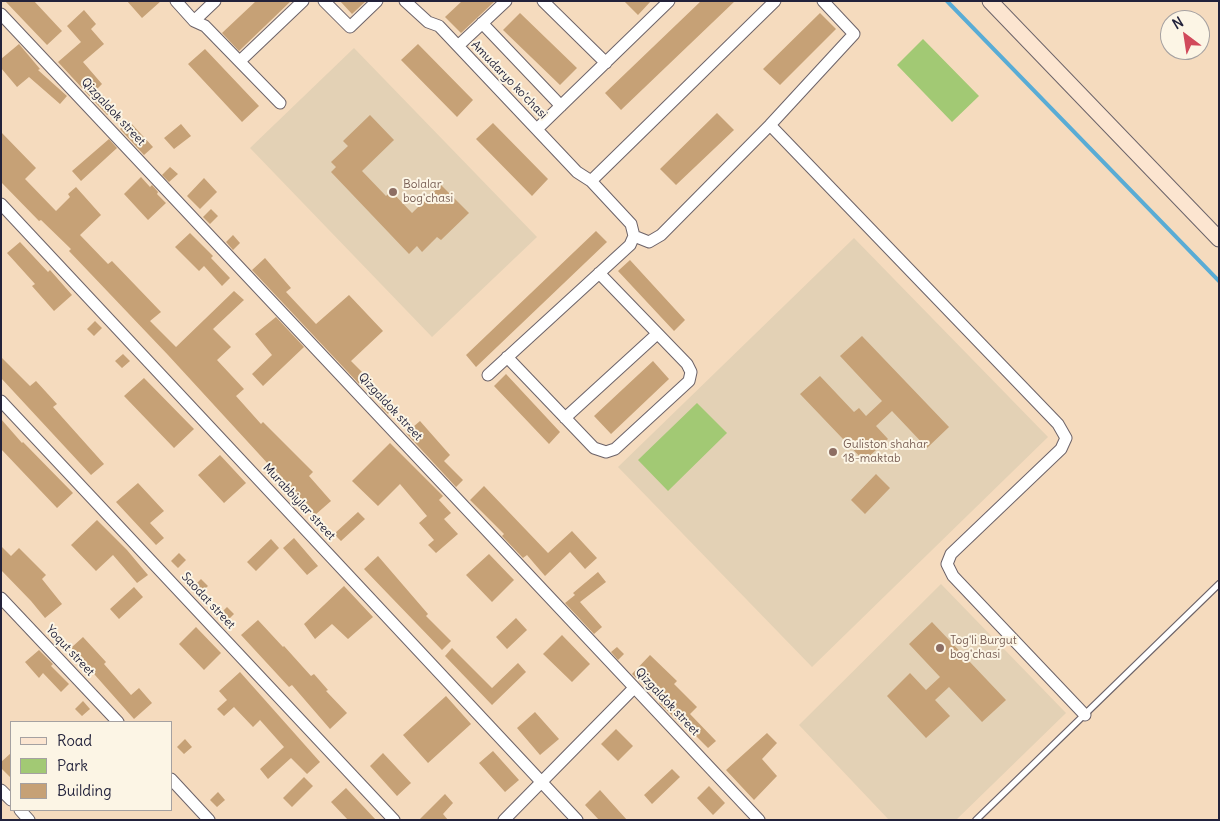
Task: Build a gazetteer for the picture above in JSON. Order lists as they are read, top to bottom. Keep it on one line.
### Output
{"streets":{"street":["Amudaryo ko'chasi","Qizgaldok street","Murabbiylar street","Saodat street","Yoqut street"]},"places":["Bolalar bog'chasi","Guliston shahar 18-maktab","Tog'li Burgut bog'chasi"],"legend":["Road","Park","Building"],"north":"top left"}
